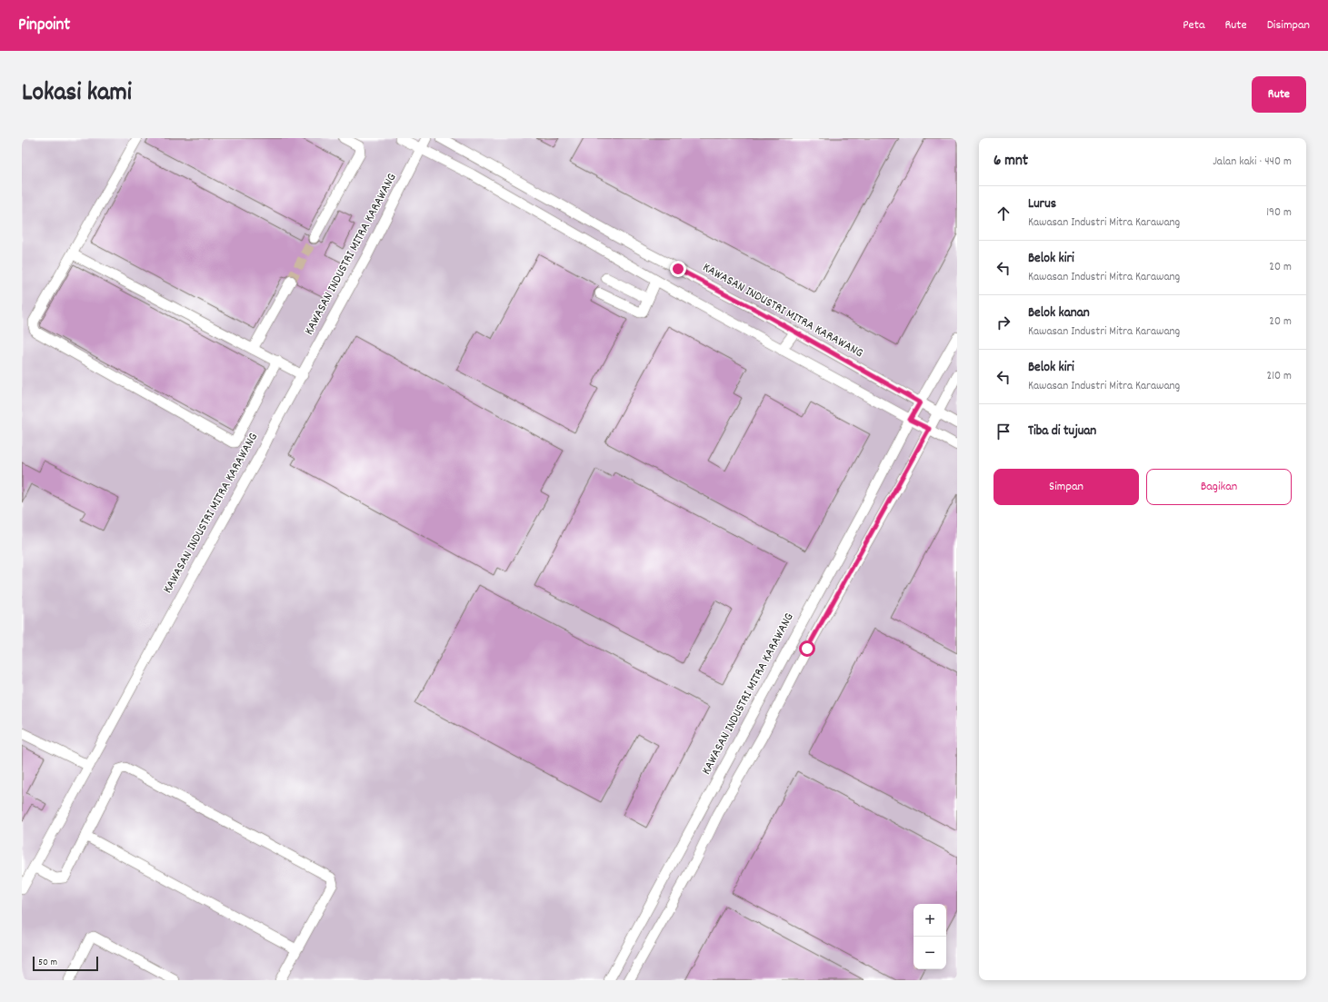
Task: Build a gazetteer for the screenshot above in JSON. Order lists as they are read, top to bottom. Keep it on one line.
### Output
{"streets":{"street":["KAWASAN INDUSTRI MITRA KARAWANG"]},"scale_bar":"50 m","page":{"header":"Pinpoint","nav":["Peta","Rute","Disimpan"],"title":"Lokasi kami","buttons":["Rute",["Simpan","Bagikan"]],"heading":["6 mnt","Jalan kaki · 440 m"],"list":[["Lurus","Kawasan Industri Mitra Karawang","190 m"],["Belok kiri","Kawasan Industri Mitra Karawang","20 m"],["Belok kanan","Kawasan Industri Mitra Karawang","20 m"],["Belok kiri","Kawasan Industri Mitra Karawang","210 m"],"Tiba di tujuan"],"map_buttons":["+","−"],"scale":"50 m"}}
